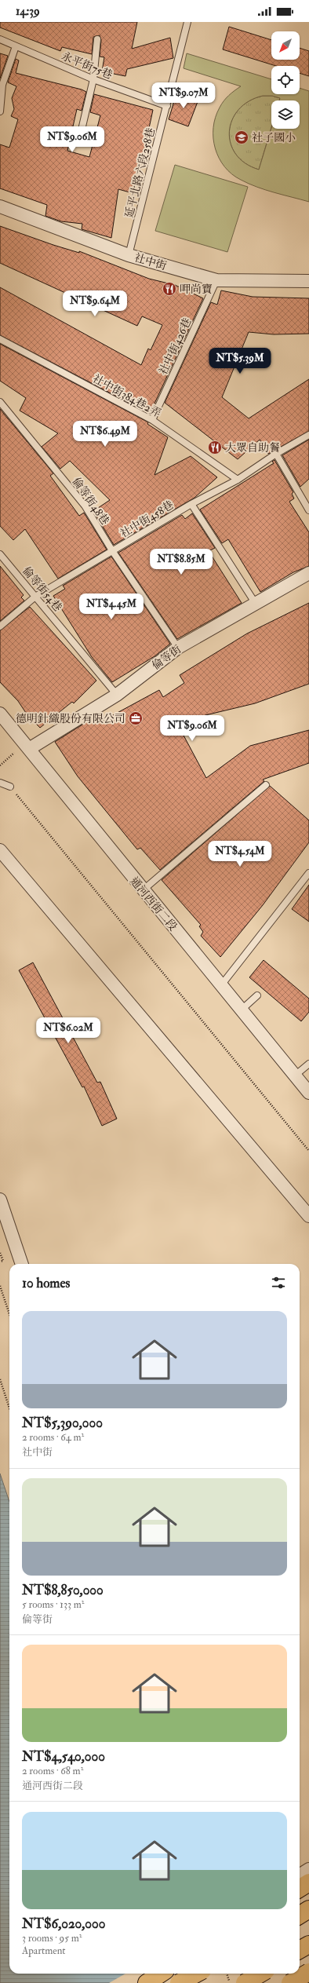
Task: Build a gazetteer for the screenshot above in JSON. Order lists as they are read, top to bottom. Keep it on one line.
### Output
{"streets":{"street":["社中街","倫等街","通河西街二段"],"lane":["永平街75巷","延平北路六段258巷","社中街426巷","社中街384巷2弄","倫等街48巷","社中街458巷","倫等街54巷"]},"crossings":[["永平街75巷","延平北路六段258巷"],["延平北路六段258巷","社中街"],["社中街","社中街426巷"],["社中街426巷","社中街384巷2弄"],["社中街384巷2弄","社中街458巷"],["倫等街48巷","社中街458巷"],["倫等街48巷","倫等街"],["社中街458巷","倫等街54巷"],["倫等街54巷","倫等街"],["倫等街","通河西街二段"]],"places":{"school or university":["社子國小"],"restaurant":["呷尚寶","大眾自助餐"],"office":["德明針織股份有限公司"]},"north":"bottom left","page":{"status":"14:39","price":["NT$9.07M","NT$9.06M","NT$9.64M","NT$5.39M","NT$6.49M","NT$8.85M","NT$4.45M","NT$9.06M","NT$4.54M","NT$6.02M"],"heading":"10 homes","list":[{"name":"NT$5,390,000","note":"2 rooms · 64 m² · 社中街"},{"name":"NT$8,850,000","note":"5 rooms · 133 m² · 倫等街"},{"name":"NT$4,540,000","note":"2 rooms · 68 m² · 通河西街二段"},{"name":"NT$6,020,000","note":"3 rooms · 95 m² · Apartment"}]}}
